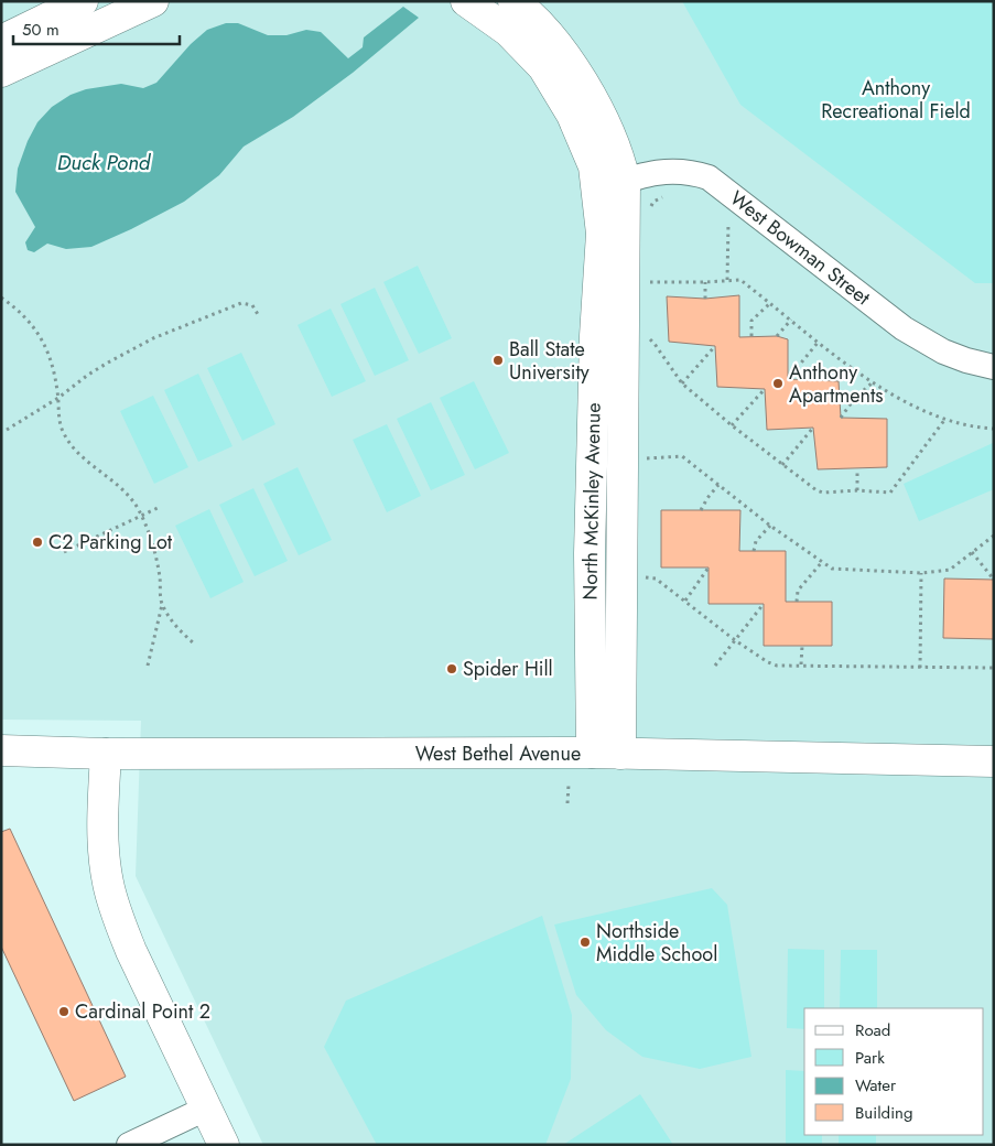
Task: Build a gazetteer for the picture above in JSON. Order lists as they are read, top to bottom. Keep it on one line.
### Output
{"streets":{"main road":["North McKinley Avenue","West Bethel Avenue"],"street":["West Bowman Street"]},"crossings":[["West Bowman Street","North McKinley Avenue"],["North McKinley Avenue","West Bethel Avenue"]],"water":["Duck Pond"],"parks":["Anthony Recreational Field"],"places":["Ball State University","Anthony Apartments","C2 Parking Lot","Spider Hill","Northside Middle School","Cardinal Point 2"],"legend":["Road","Park","Water","Building"],"scale_bar":"50 m"}
